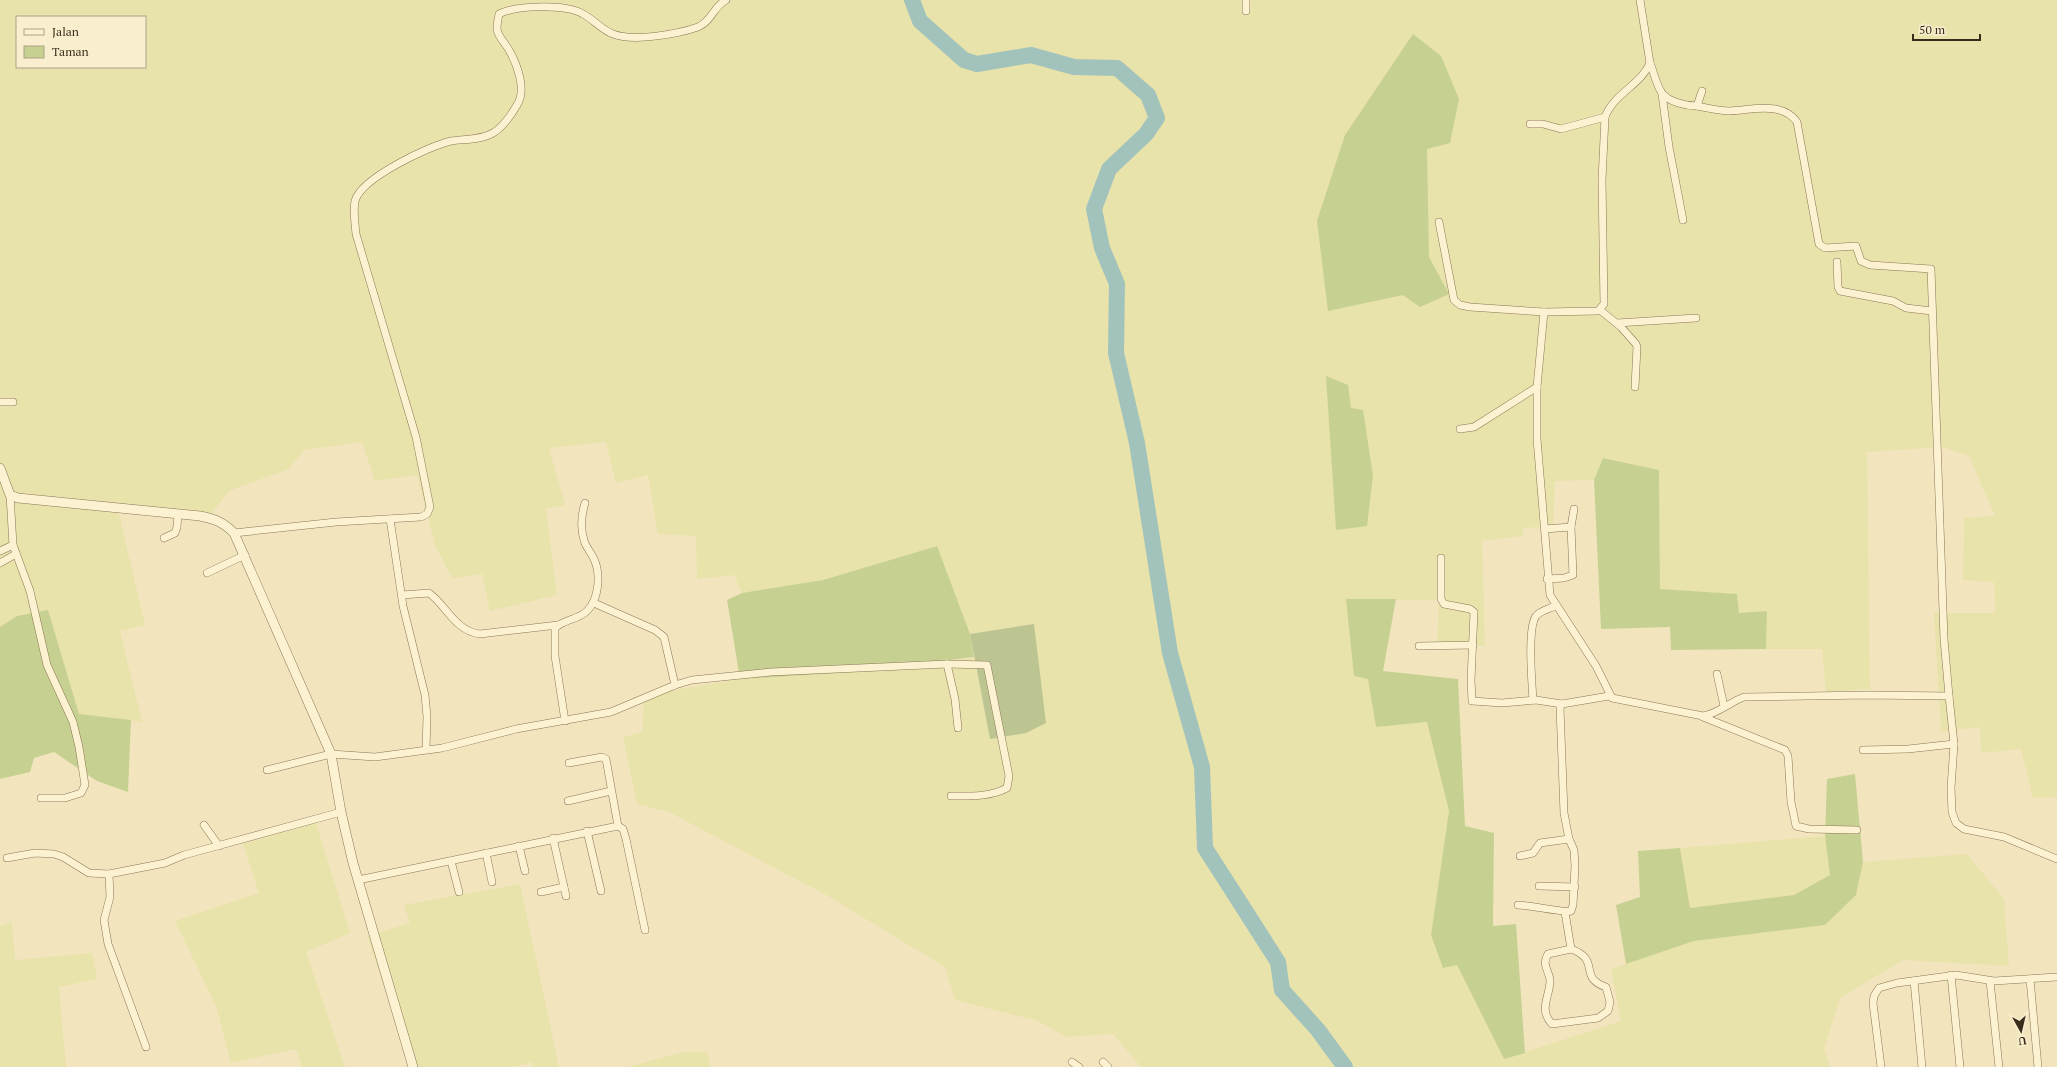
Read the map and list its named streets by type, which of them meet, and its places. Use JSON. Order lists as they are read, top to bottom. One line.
{"legend":["Jalan","Taman"],"scale_bar":"50 m","north":"bottom"}
